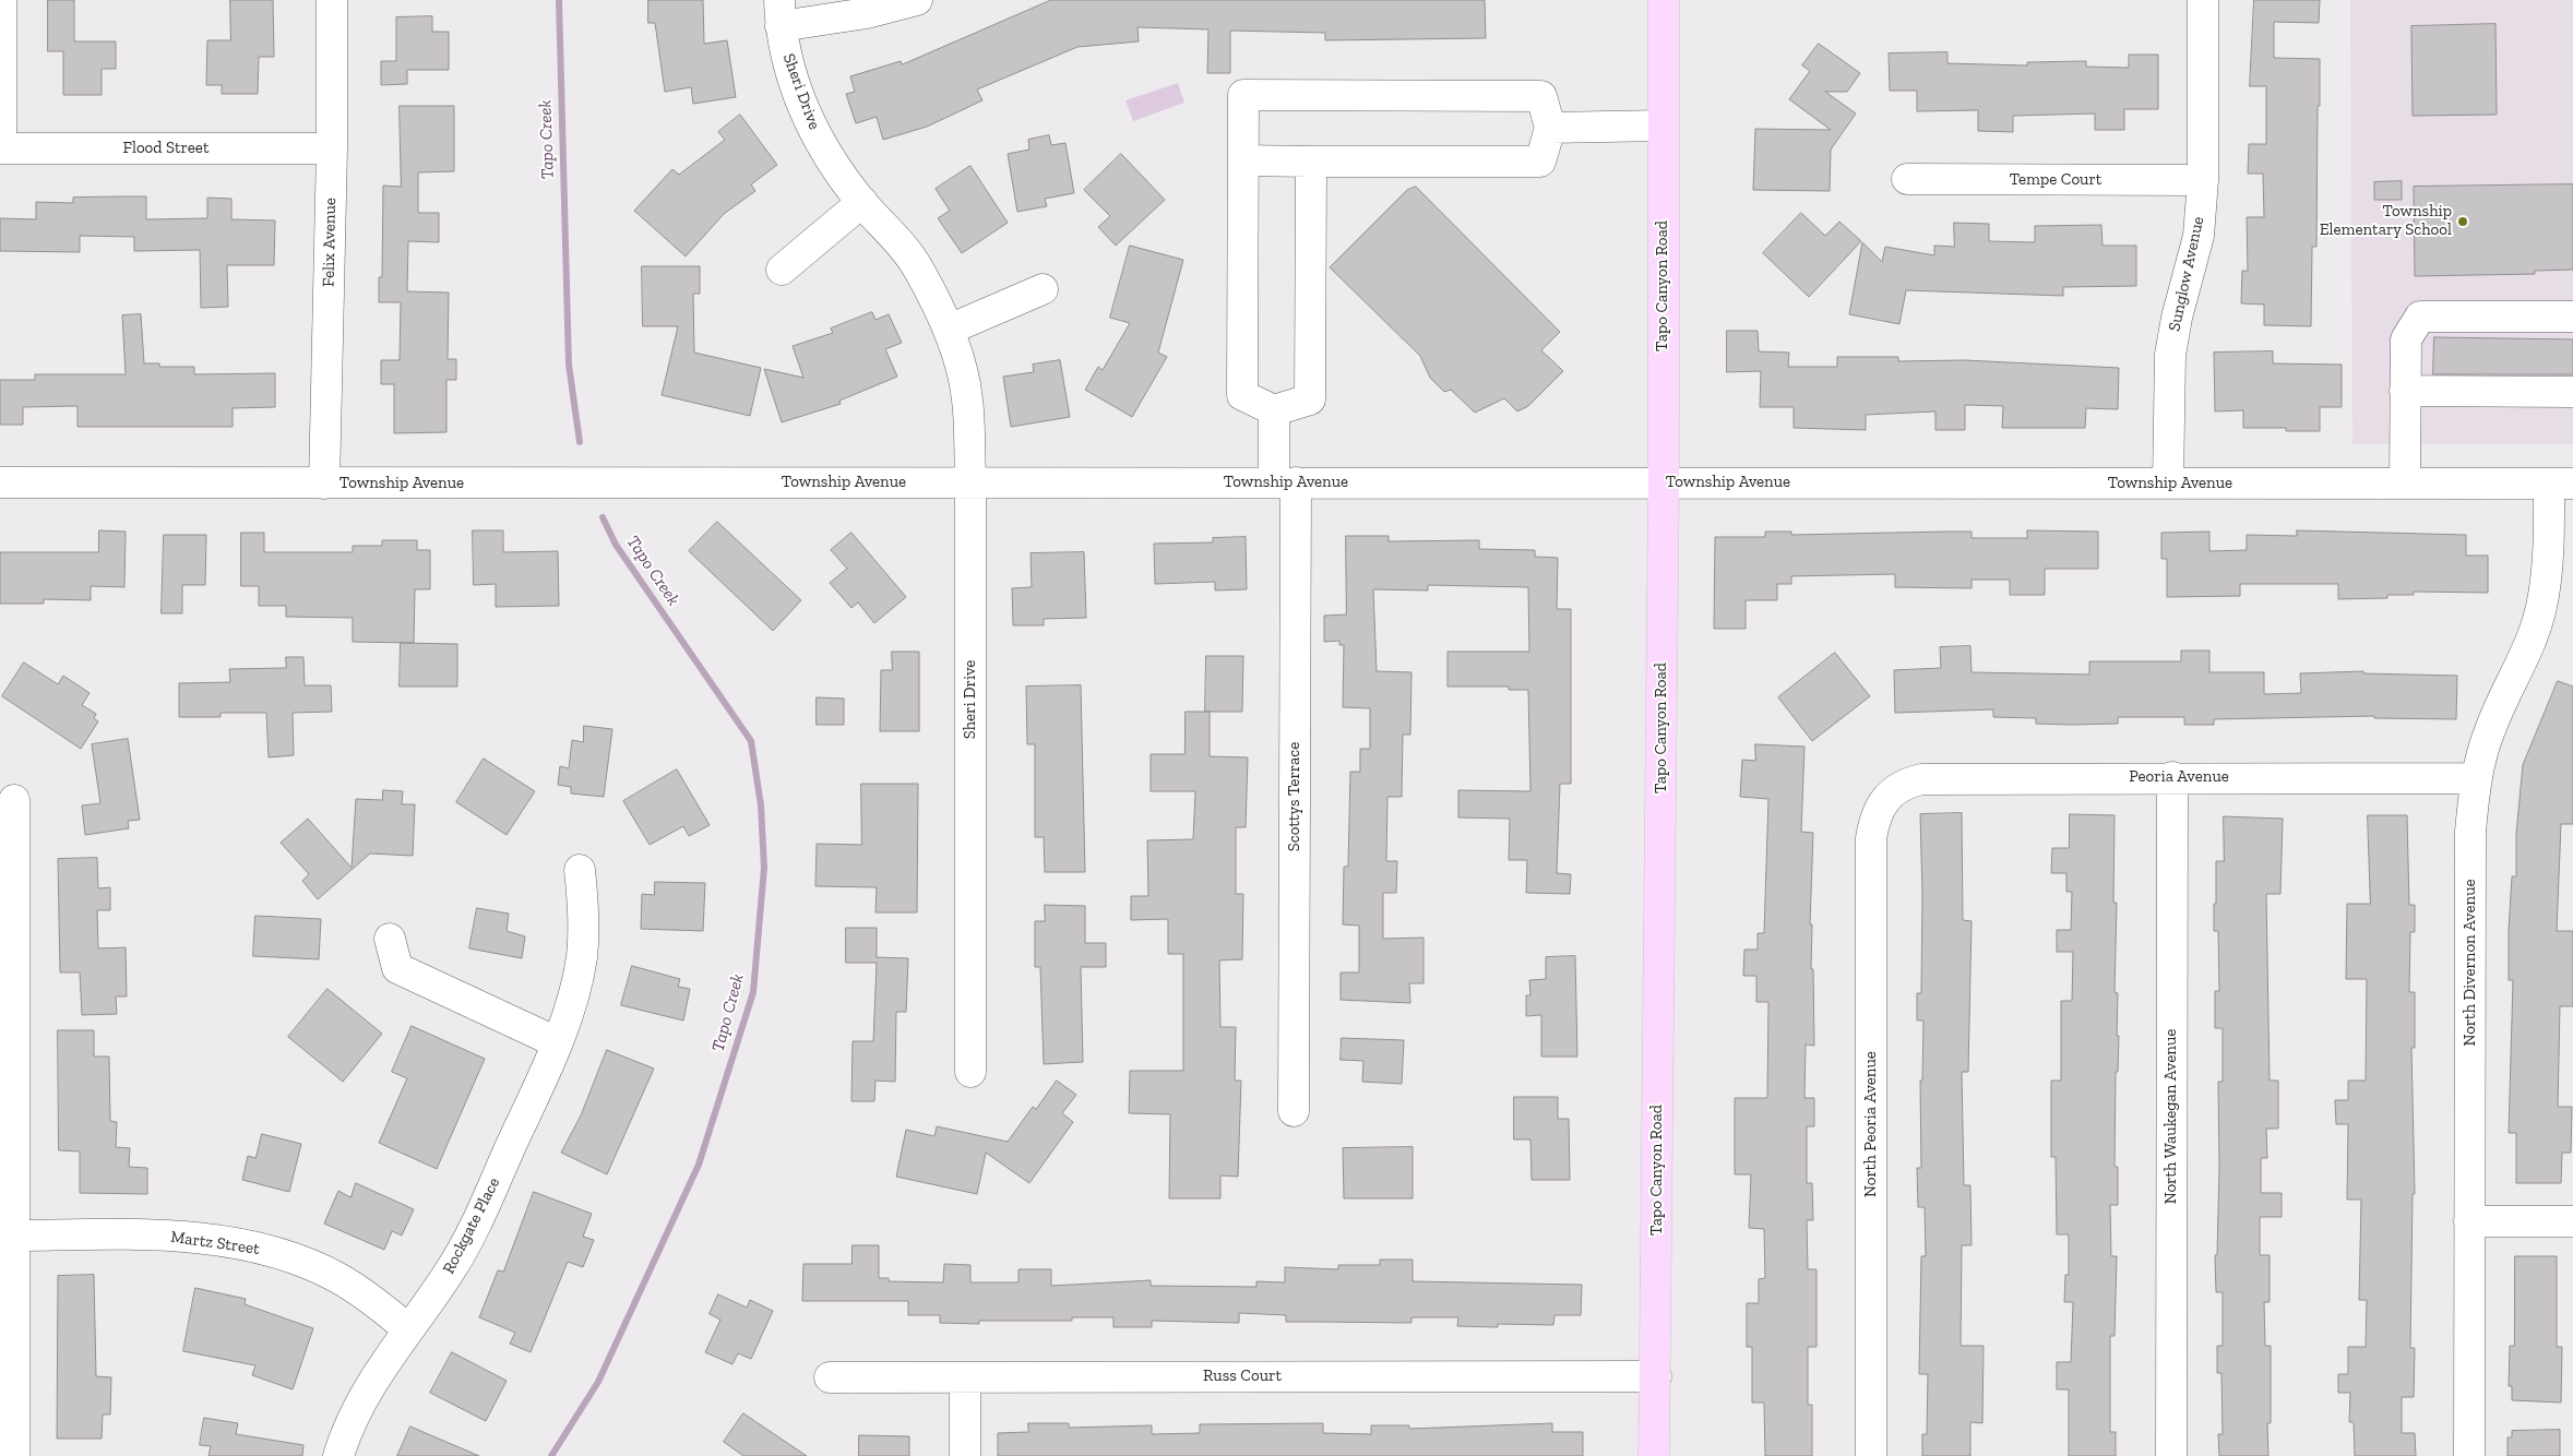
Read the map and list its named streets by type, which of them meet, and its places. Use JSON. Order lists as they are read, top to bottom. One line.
{"streets":{"main road":["Tapo Canyon Road"],"street":["Sheri Drive","Flood Street","Tempe Court","Felix Avenue","Sunglow Avenue","Township Avenue","Peoria Avenue","Scottys Terrace","North Divernon Avenue","North Waukegan Avenue","North Peoria Avenue","Rockgate Place","Martz Street","Russ Court"]},"crossings":[["Sheri Drive","Township Avenue"],["Flood Street","Felix Avenue"],["Tempe Court","Sunglow Avenue"],["Felix Avenue","Township Avenue"],["Sunglow Avenue","Township Avenue"],["Tapo Canyon Road","Township Avenue"],["Tapo Canyon Road","Russ Court"],["Township Avenue","Scottys Terrace"],["Township Avenue","North Divernon Avenue"],["Peoria Avenue","North Divernon Avenue"],["Peoria Avenue","North Waukegan Avenue"],["Peoria Avenue","North Peoria Avenue"],["Rockgate Place","Martz Street"]],"water":["Tapo Creek"],"places":["Township Elementary School"]}
